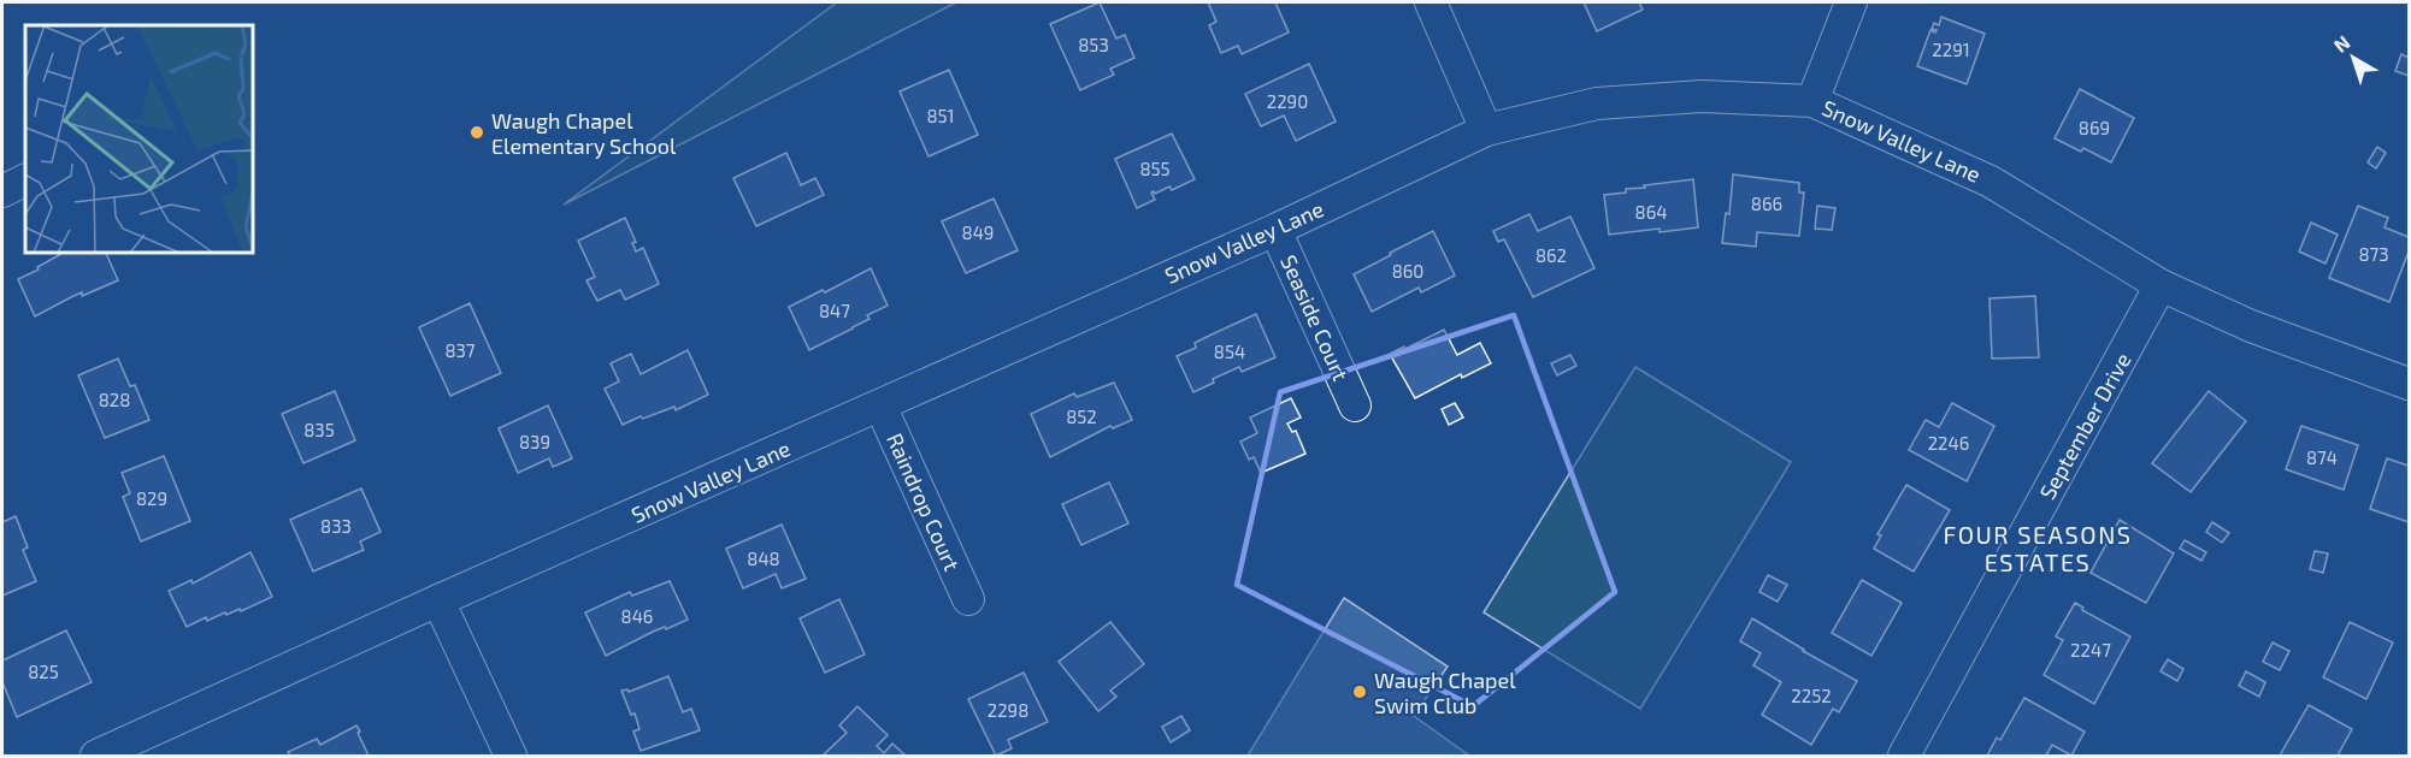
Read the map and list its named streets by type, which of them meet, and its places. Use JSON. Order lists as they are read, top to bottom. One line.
{"streets":{"street":["Snow Valley Lane","Seaside Court","September Drive","Raindrop Court"]},"crossings":[["Snow Valley Lane","Seaside Court"],["Snow Valley Lane","September Drive"],["Snow Valley Lane","Raindrop Court"]],"districts":["FOUR SEASONS ESTATES"],"places":["Waugh Chapel Elementary School","Waugh Chapel Swim Club"],"house_numbers":["853","2291","2290","851","869","855","866","864","849","873","862","860","847","837","854","828","852","835","839","2246","874","829","833","848","846","2247","825","2252","2298"],"north":"top left"}
